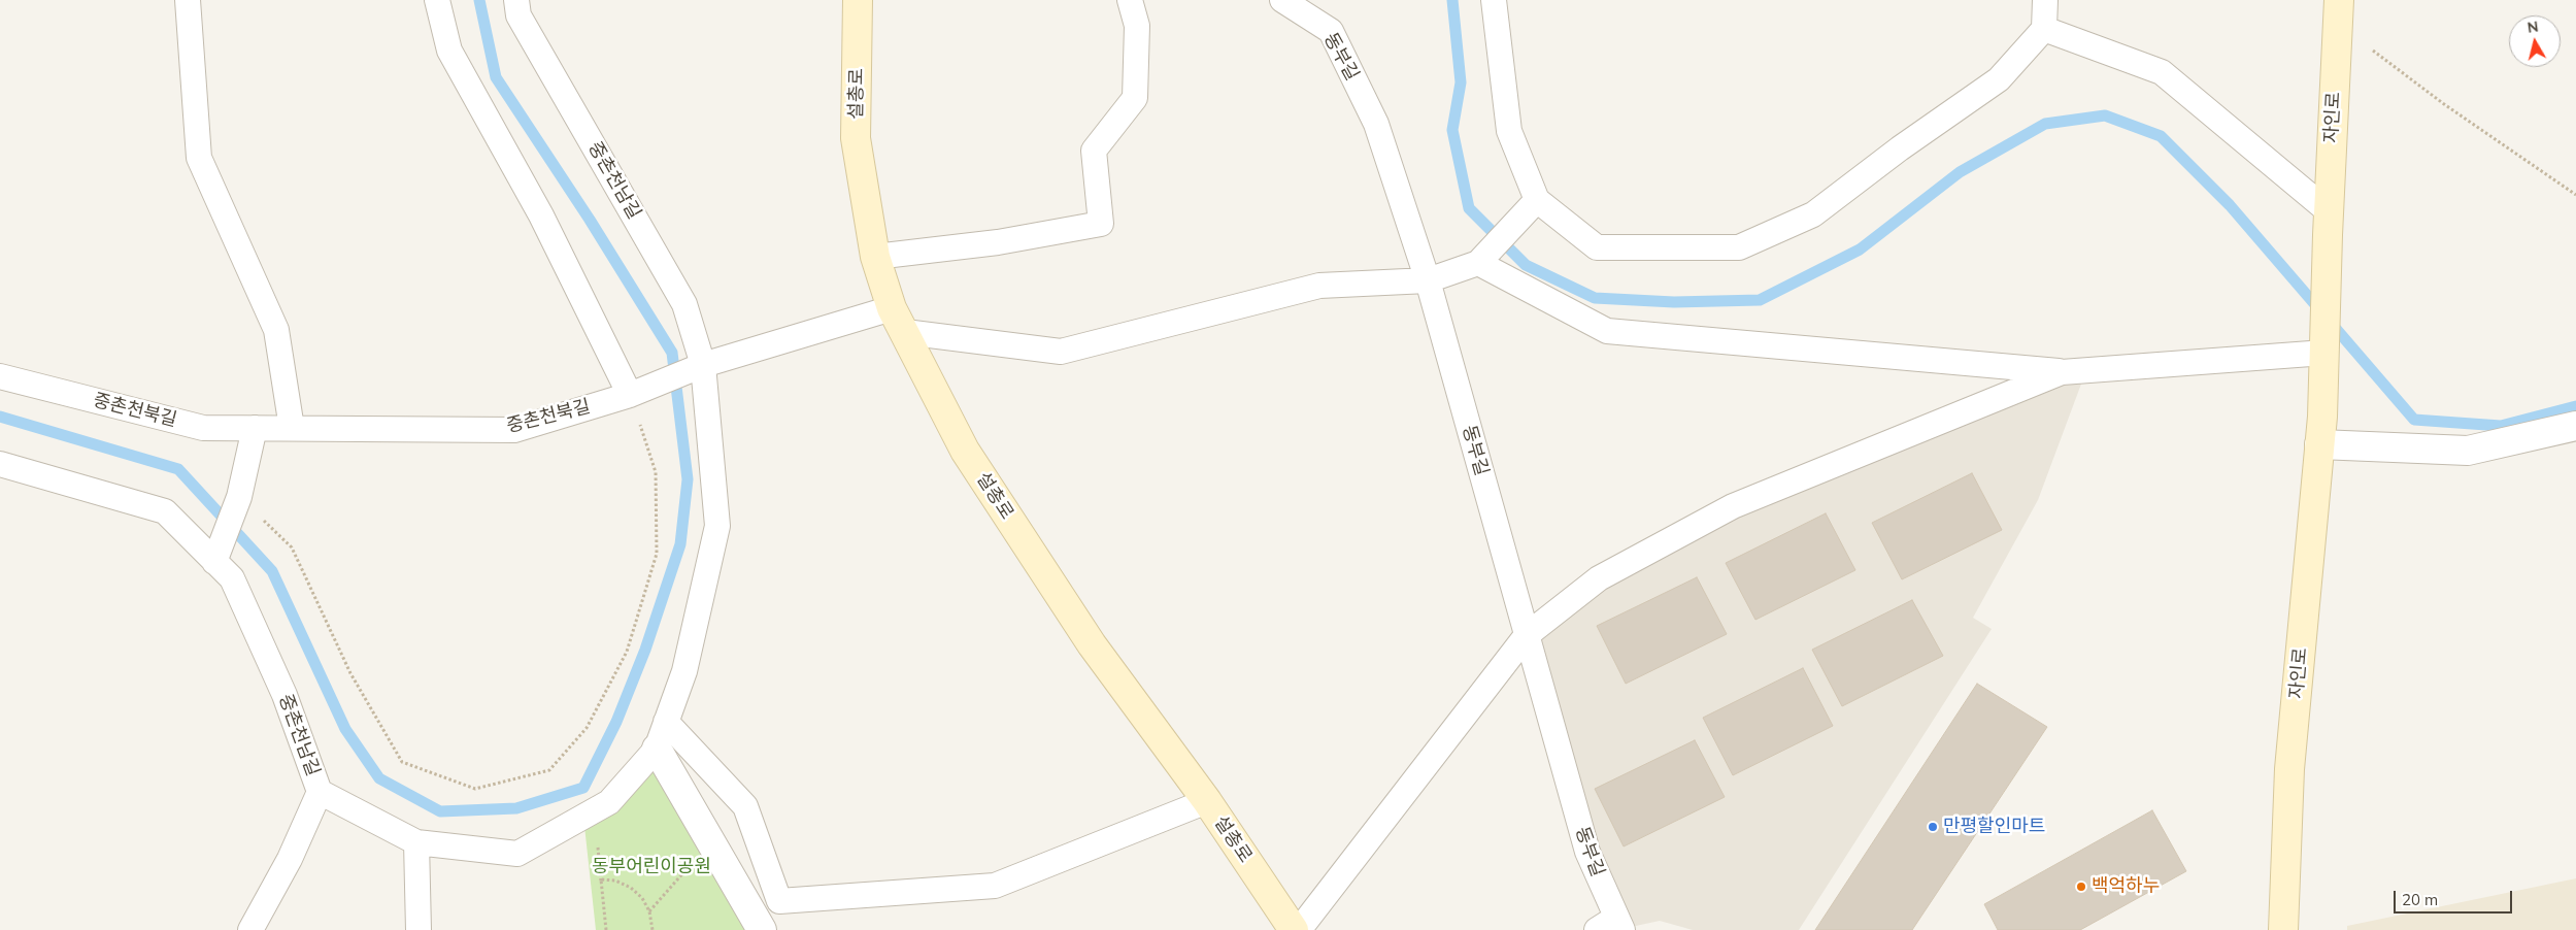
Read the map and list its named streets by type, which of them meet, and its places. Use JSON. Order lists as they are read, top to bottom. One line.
{"streets":{"main road":["설총로","자인로"],"lane":["동부길","중촌천남길","중촌천북길"]},"crossings":[["설총로","중촌천북길"],["중촌천남길","중촌천북길"]],"parks":["동부어린이공원"],"places":["만평할인마트","백억하누"],"scale_bar":"20 m","north":"top"}
